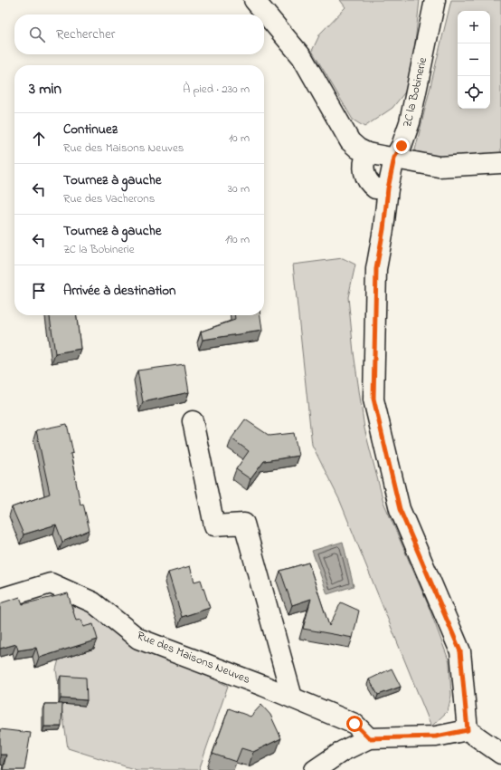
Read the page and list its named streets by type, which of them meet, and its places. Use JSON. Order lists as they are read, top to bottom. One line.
{"streets":{"street":["ZC la Bobinerie","Rue des Maisons Neuves"]},"page":{"map_buttons":["+","−"],"search":"Rechercher","heading":["3 min","À pied · 230 m"],"list":[["Continuez","Rue des Maisons Neuves","10 m"],["Tournez à gauche","Rue des Vacherons","30 m"],["Tournez à gauche","ZC la Bobinerie","190 m"],"Arrivée à destination"]}}
